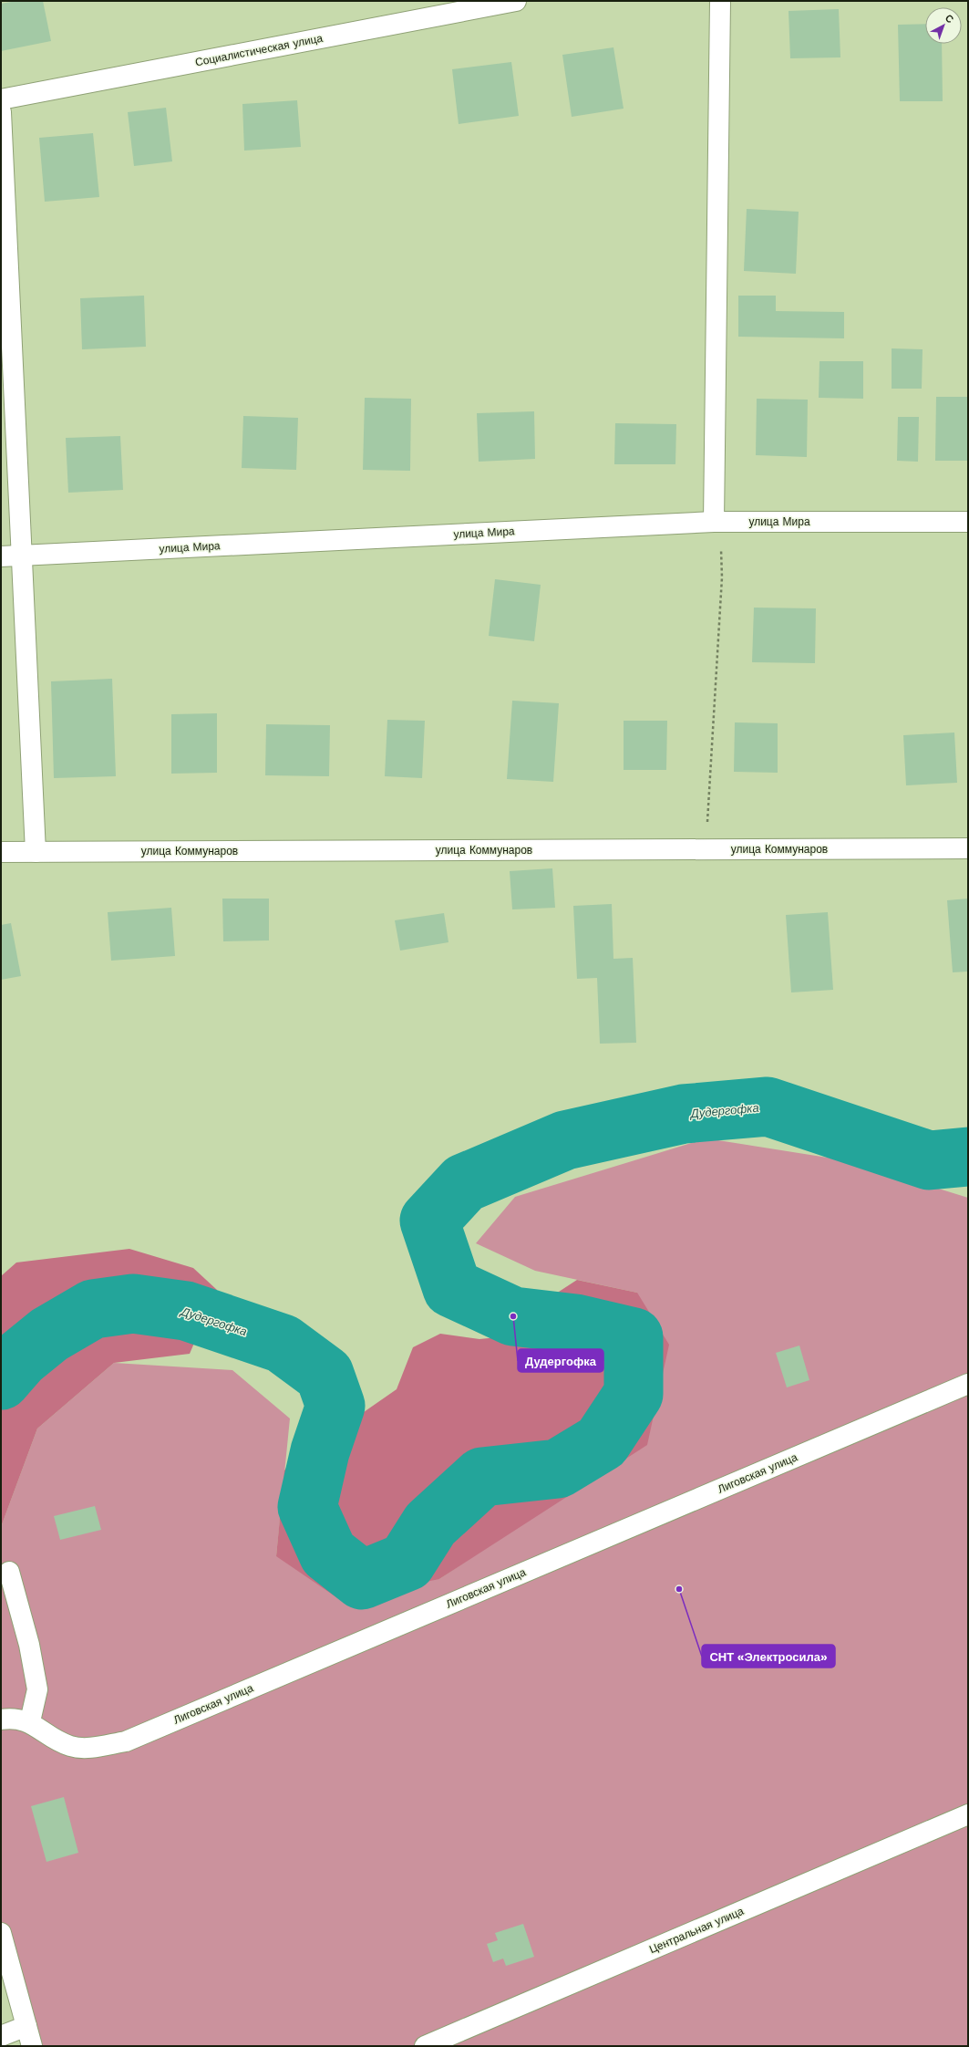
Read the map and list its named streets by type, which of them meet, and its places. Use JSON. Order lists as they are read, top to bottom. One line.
{"streets":{"street":["Социалистическая улица","улица Мира","улица Коммунаров","Лиговская улица","Центральная улица"]},"water":["Дудергофка"],"places":["Дудергофка","СНТ «Электросила»"],"north":"top right"}
